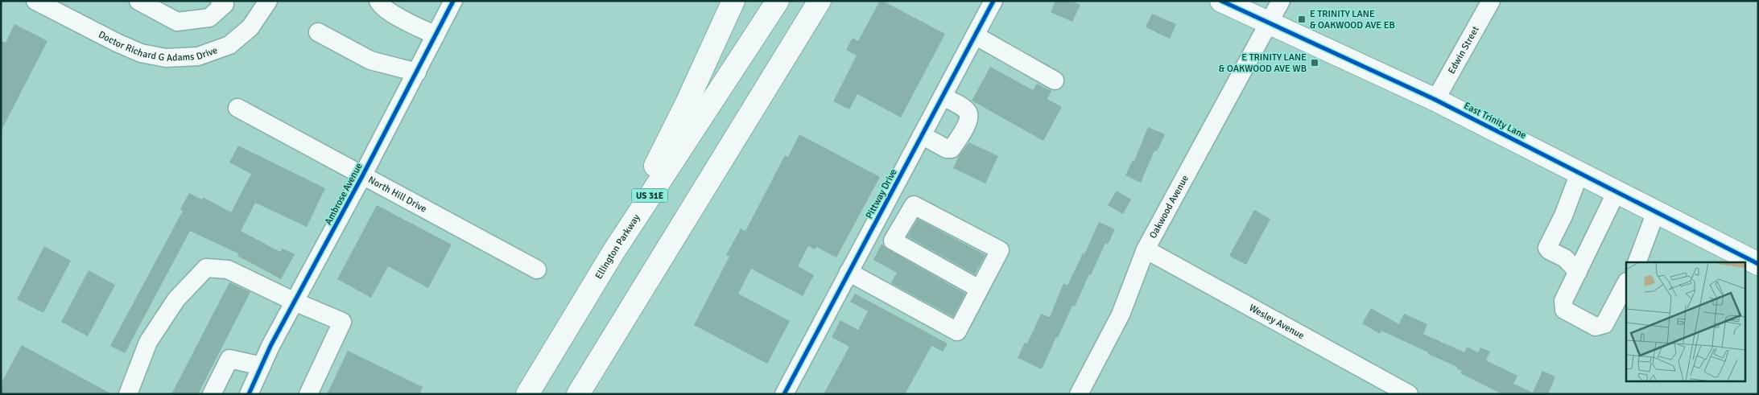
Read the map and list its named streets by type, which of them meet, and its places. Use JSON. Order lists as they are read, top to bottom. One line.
{"streets":{"main road":["East Trinity Lane","US 31E","Ellington Parkway"],"street":["Doctor Richard G Adams Drive","Edwin Street","Ambrose Avenue","North Hill Drive","Pittway Drive","Oakwood Avenue","Wesley Avenue"]},"crossings":[["Edwin Street","East Trinity Lane"],["East Trinity Lane","Oakwood Avenue"],["Ambrose Avenue","North Hill Drive"],["Oakwood Avenue","Wesley Avenue"]],"places":{"transit":["E TRINITY LANE & OAKWOOD AVE EB","E TRINITY LANE & OAKWOOD AVE WB"]}}
